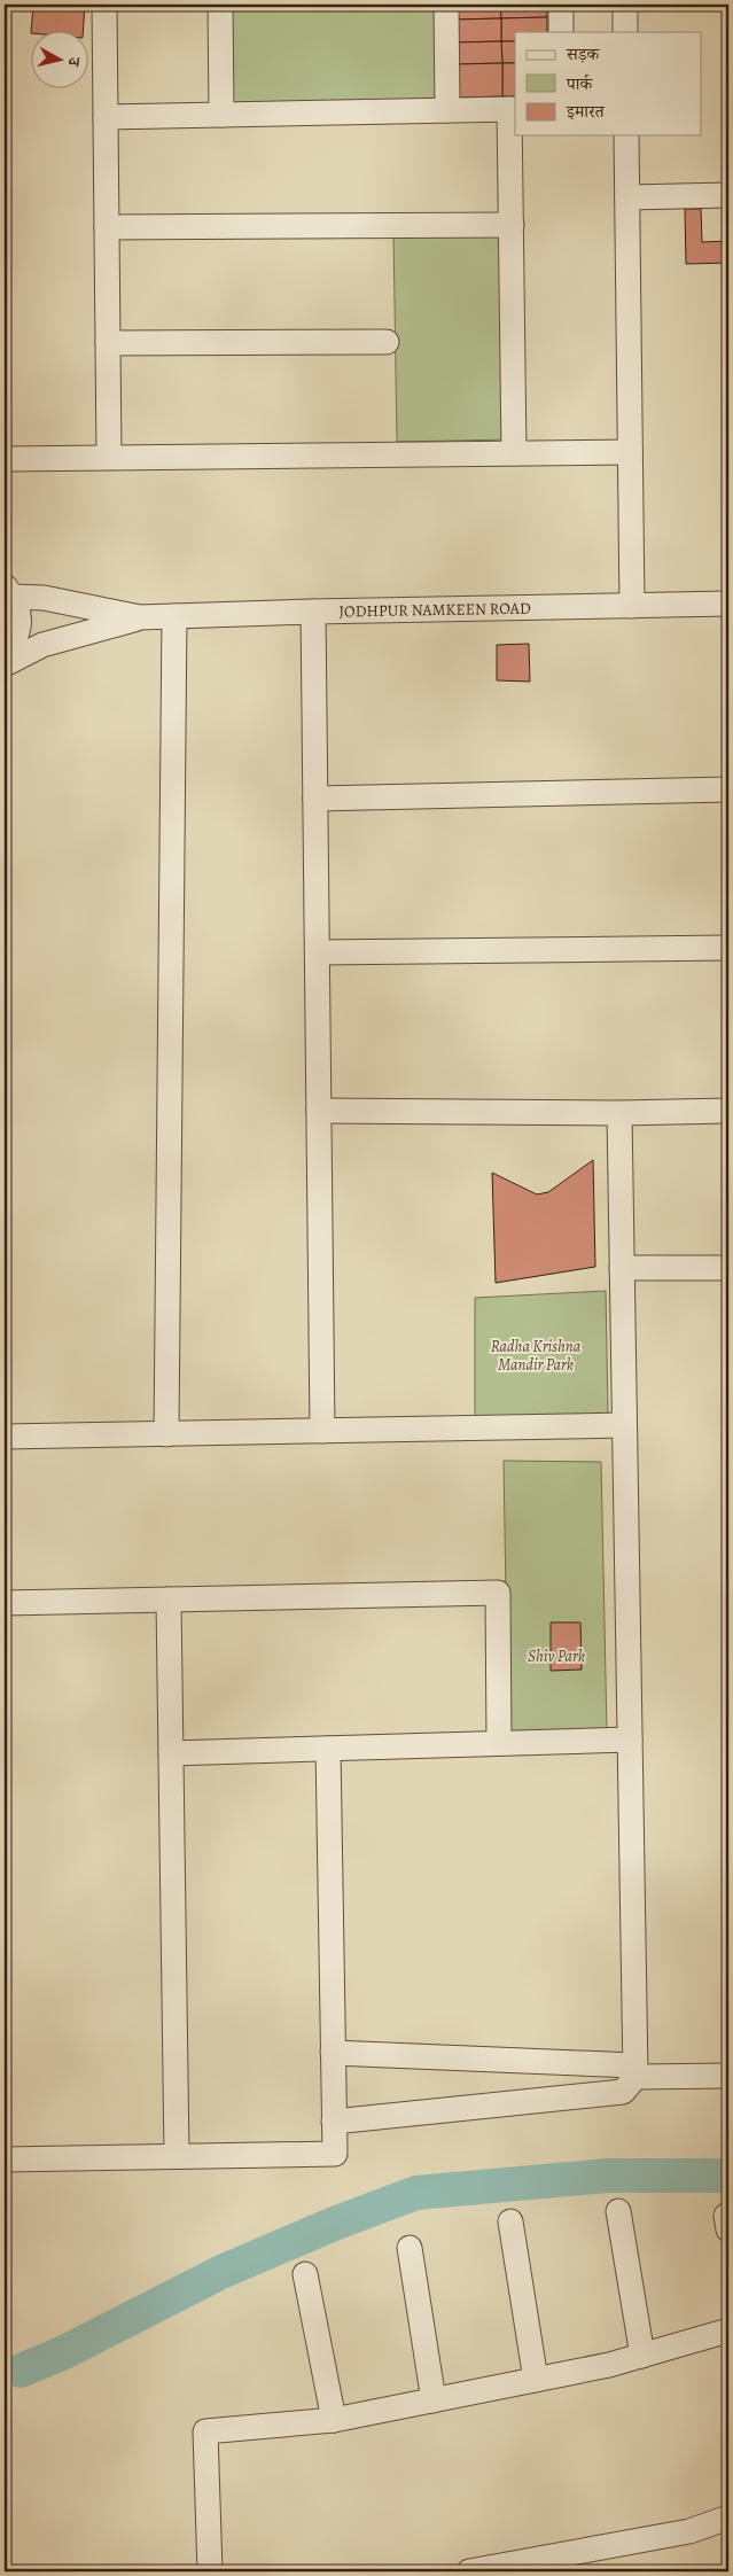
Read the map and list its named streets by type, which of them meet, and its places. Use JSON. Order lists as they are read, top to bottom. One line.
{"streets":{"street":["JODHPUR NAMKEEN ROAD"]},"parks":["Radha Krishna Mandir Park","Shiv Park"],"legend":["सड़क","पार्क","इमारत"],"north":"right"}
